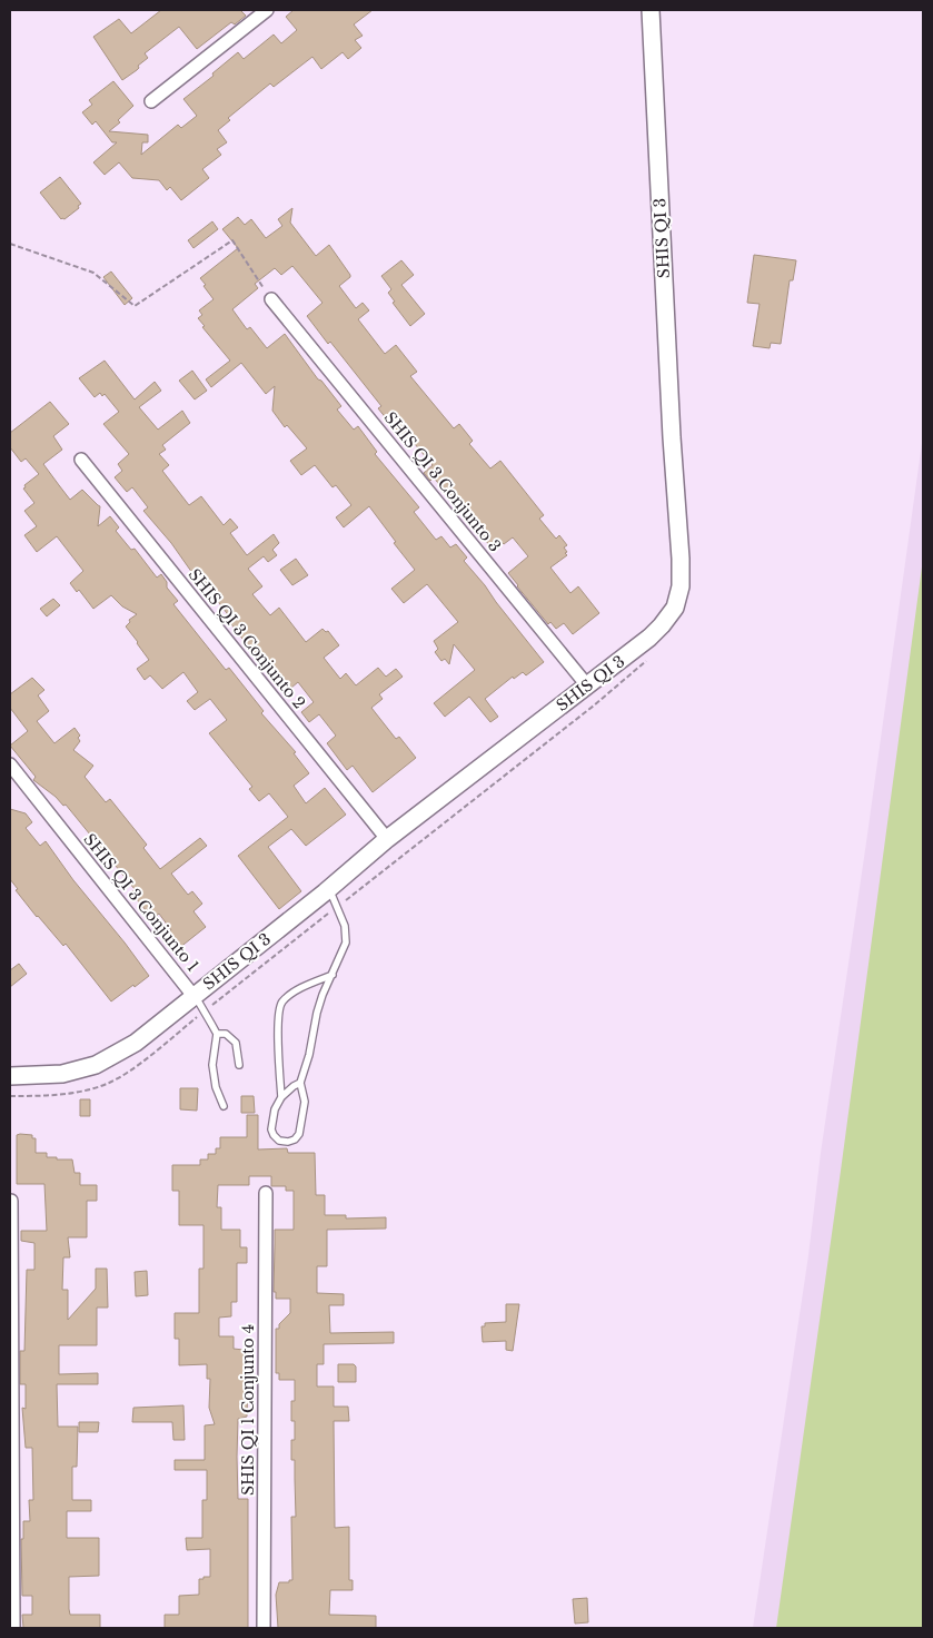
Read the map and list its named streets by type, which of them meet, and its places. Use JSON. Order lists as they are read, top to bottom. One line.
{"streets":{"street":["SHIS QI 3","SHIS QI 3 Conjunto 3","SHIS QI 3 Conjunto 2","SHIS QI 3 Conjunto 1","SHIS QI 1 Conjunto 4"]},"crossings":[["SHIS QI 3","SHIS QI 3 Conjunto 3"],["SHIS QI 3","SHIS QI 3 Conjunto 2"],["SHIS QI 3","SHIS QI 3 Conjunto 1"]]}
